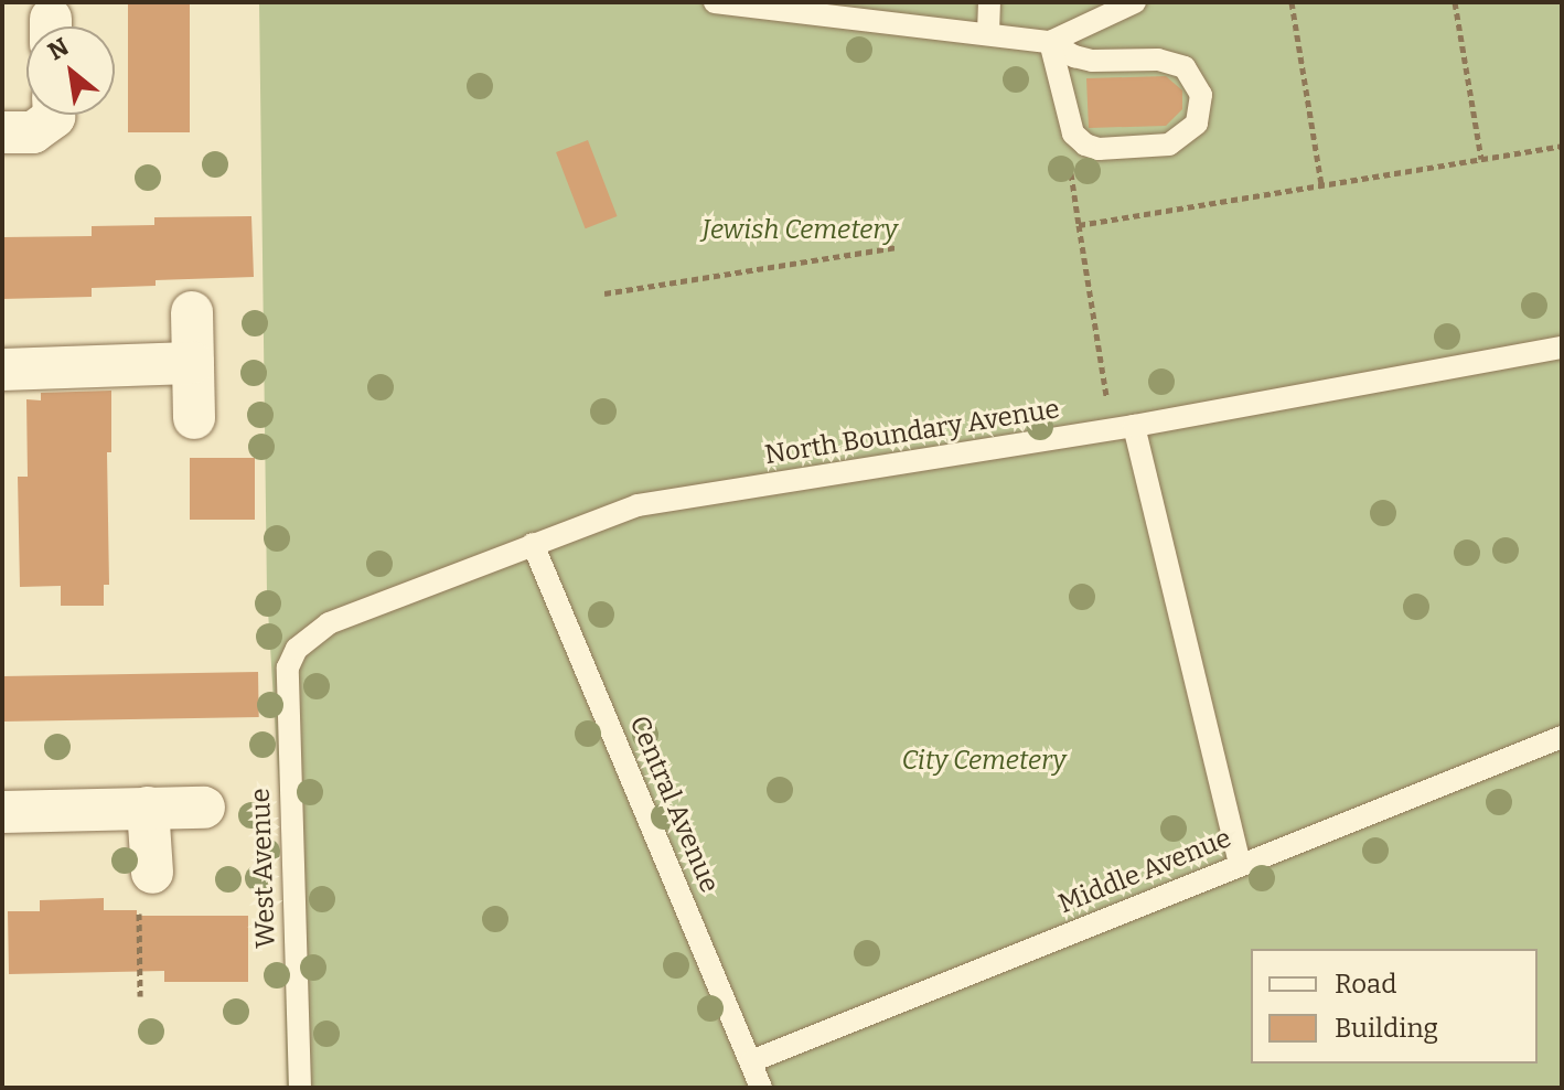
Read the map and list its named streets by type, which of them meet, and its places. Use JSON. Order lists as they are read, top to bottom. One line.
{"streets":{"lane":["North Boundary Avenue","Central Avenue","West Avenue","Middle Avenue"]},"crossings":[["North Boundary Avenue","Central Avenue"],["North Boundary Avenue","West Avenue"],["Central Avenue","Middle Avenue"]],"parks":["Jewish Cemetery","City Cemetery"],"legend":["Road","Building"],"north":"top left"}
